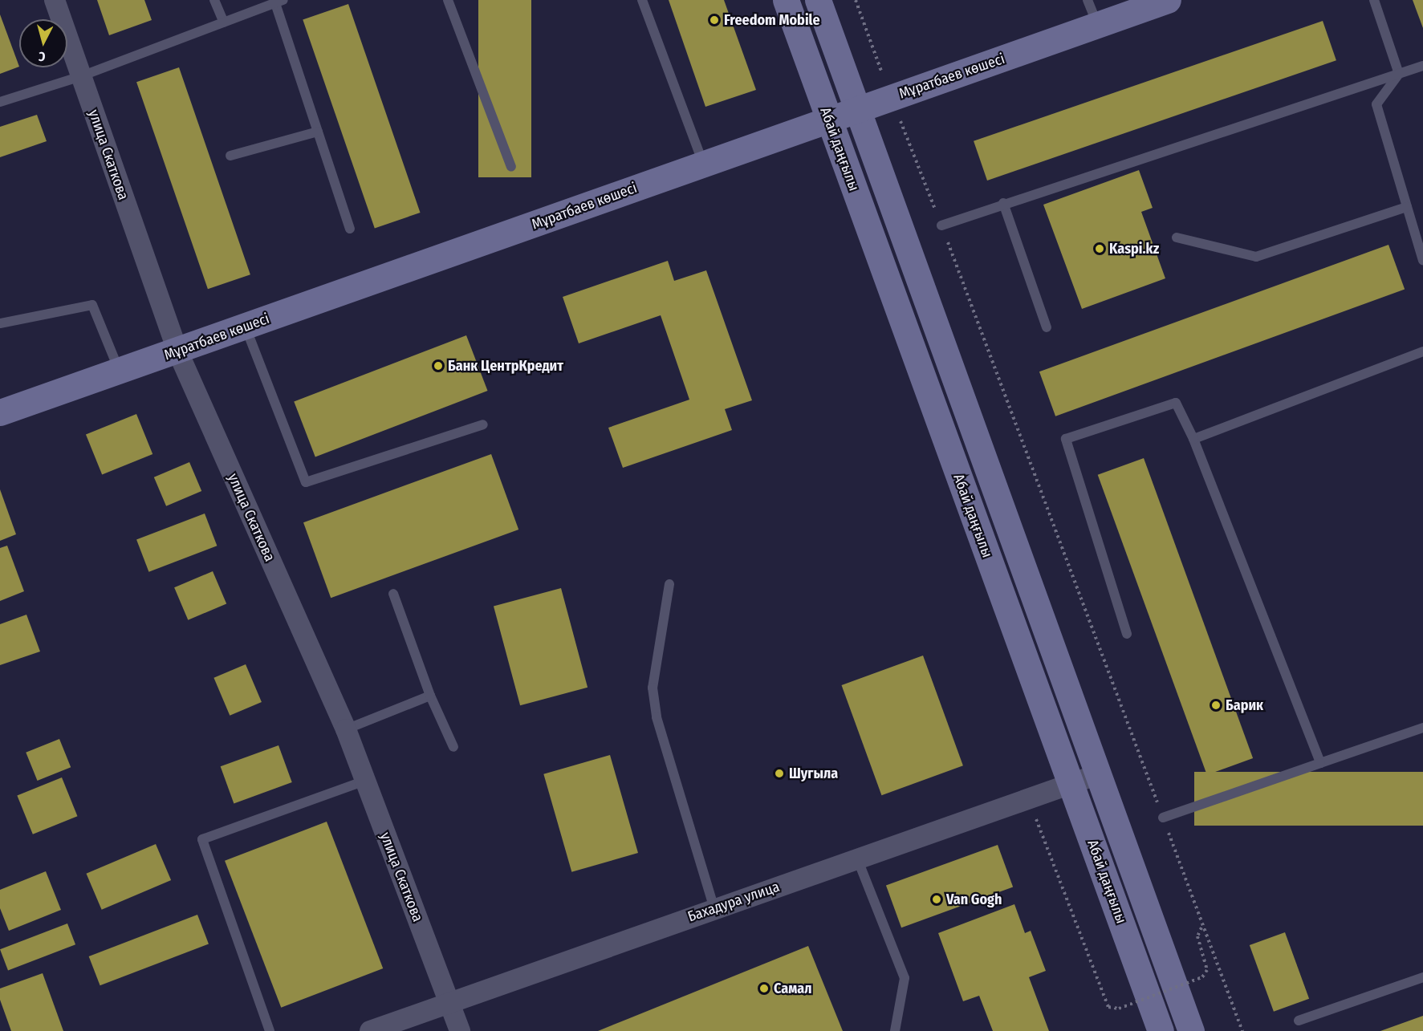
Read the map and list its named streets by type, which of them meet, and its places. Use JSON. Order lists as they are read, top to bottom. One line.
{"streets":{"main road":["Мұратбаев көшесі","Абай даңғылы"],"street":["улица Скаткова","Бахадура улица"]},"crossings":[["Мұратбаев көшесі","Абай даңғылы"],["Мұратбаев көшесі","улица Скаткова"],["Абай даңғылы","Бахадура улица"],["улица Скаткова","Бахадура улица"]],"places":["Freedom Mobile","Kaspi.kz","Банк ЦентрКредит","Барик","Шугыла","Van Gogh","Самал"],"north":"bottom"}
